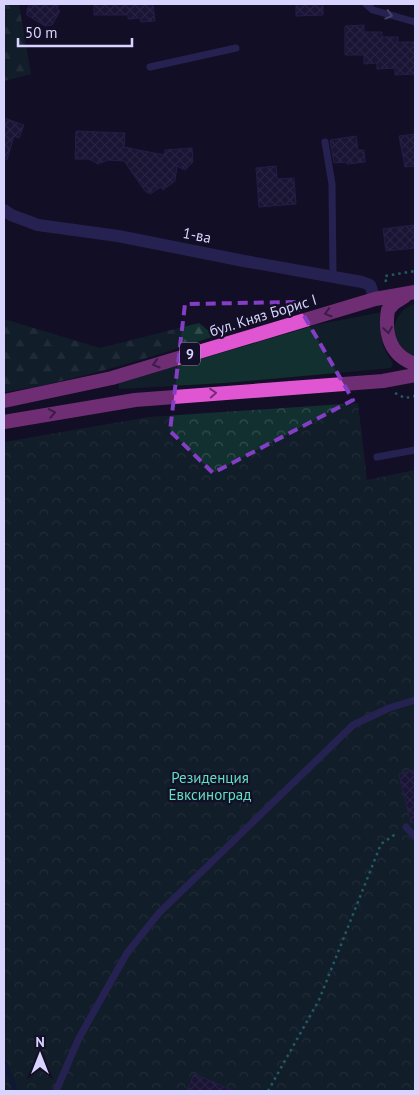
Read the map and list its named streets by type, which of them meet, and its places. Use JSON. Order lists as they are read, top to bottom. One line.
{"streets":{"highway":["бул. Княз Борис I","9"],"street":["1-ва"]},"crossings":[["1-ва","бул. Княз Борис I"]],"parks":["Резиденция Евксиноград"],"scale_bar":"50 m","north":"top"}
